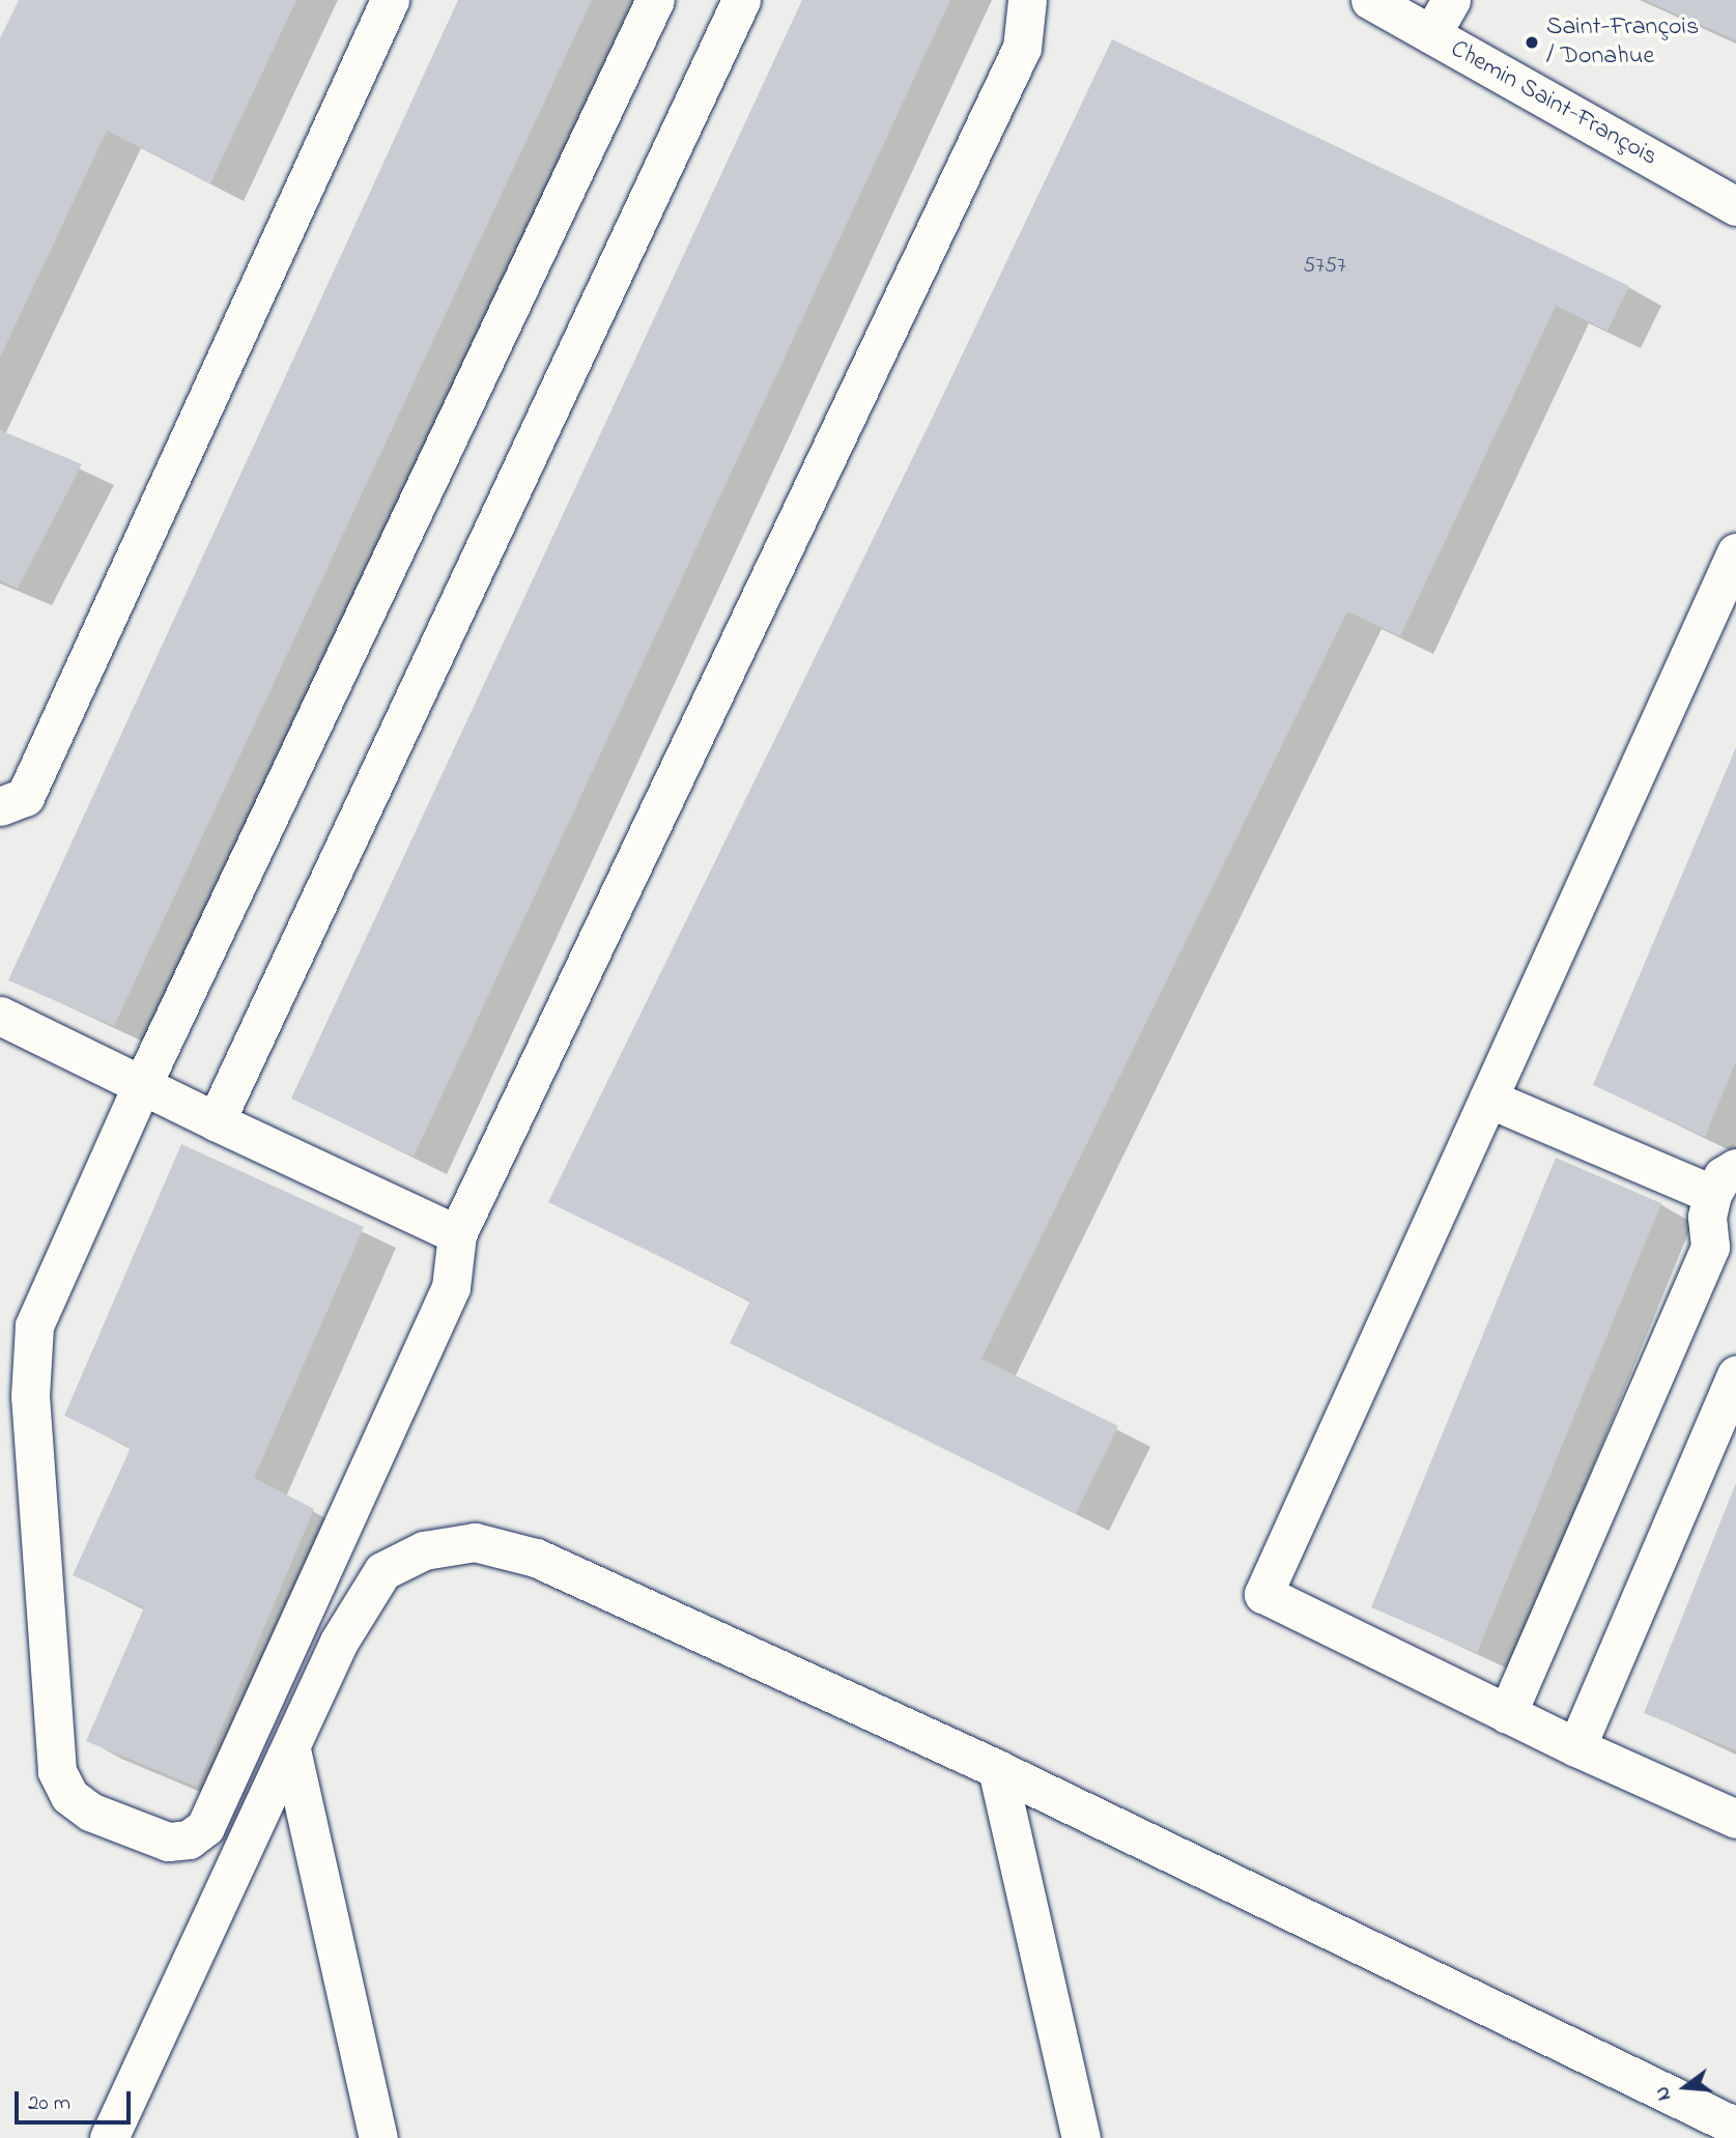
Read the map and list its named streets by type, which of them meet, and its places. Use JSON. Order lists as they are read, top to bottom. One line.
{"streets":{"street":["Chemin Saint-François"]},"places":["Saint-François / Donahue"],"house_numbers":["5757"],"scale_bar":"20 m","north":"left"}
